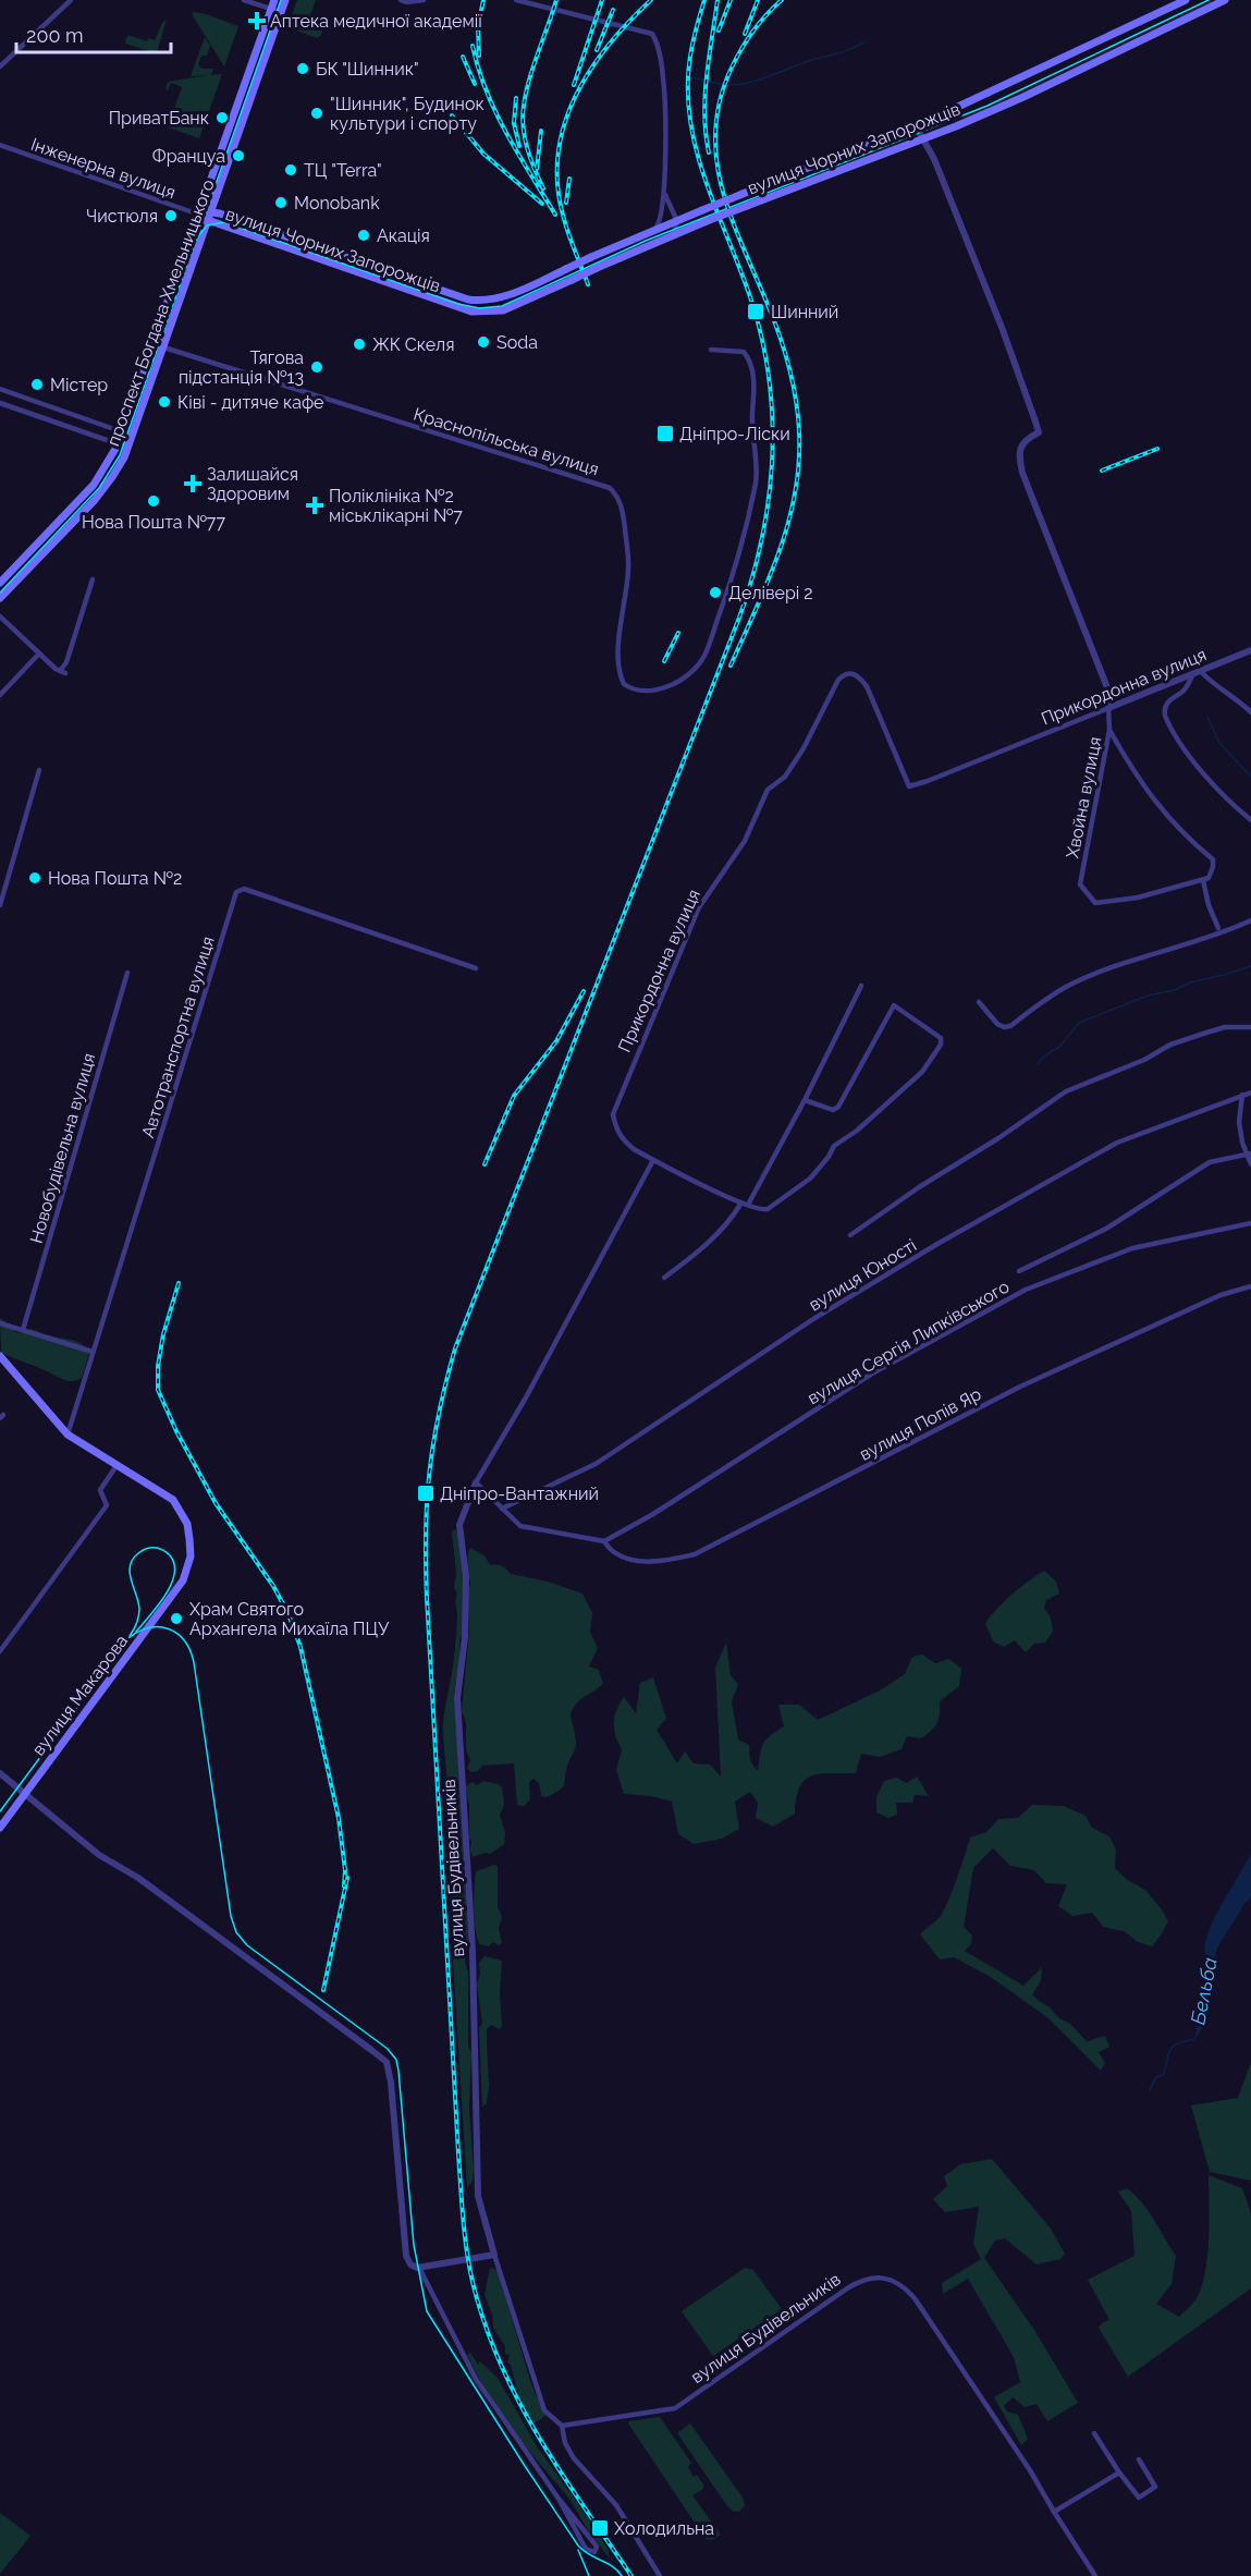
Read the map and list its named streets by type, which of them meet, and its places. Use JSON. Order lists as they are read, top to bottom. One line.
{"streets":{"main road":["вулиця Чорних Запорожців","проспект Богдана Хмельницького","вулиця Макарова"],"street":["Інженерна вулиця","Краснопільська вулиця","Прикордонна вулиця","Хвойна вулиця","Автотранспортна вулиця","Новобудівельна вулиця","вулиця Юності","вулиця Сергія Липківського","вулиця Попів Яр","вулиця Будівельників"]},"crossings":[["вулиця Чорних Запорожців","Інженерна вулиця"],["вулиця Чорних Запорожців","проспект Богдана Хмельницького"],["Інженерна вулиця","проспект Богдана Хмельницького"],["проспект Богдана Хмельницького","Краснопільська вулиця"],["вулиця Сергія Липківського","вулиця Попів Яр"]],"water":["Бельба"],"places":{"health":["Аптека медичної академії","Залишайся Здоровим","Поліклініка №2 міськлікарні №7"],"other":["БК \"Шинник\"","\"Шинник\", Будинок культури і спорту","ПриватБанк","Француа","ТЦ \"Terra\"","Monobank","Чистюля","Акація","Soda","ЖК Скеля","Тягова пiдстанцiя №13","Містер","Ківі - дитяче кафе","Нова Пошта №77","Делівері 2","Нова Пошта №2","Храм Святого Архангела Михаїла ПЦУ"],"transit":["Шинний","Дніпро-Ліски","Дніпро-Вантажний","Холодильна"]},"scale_bar":"200 m"}
